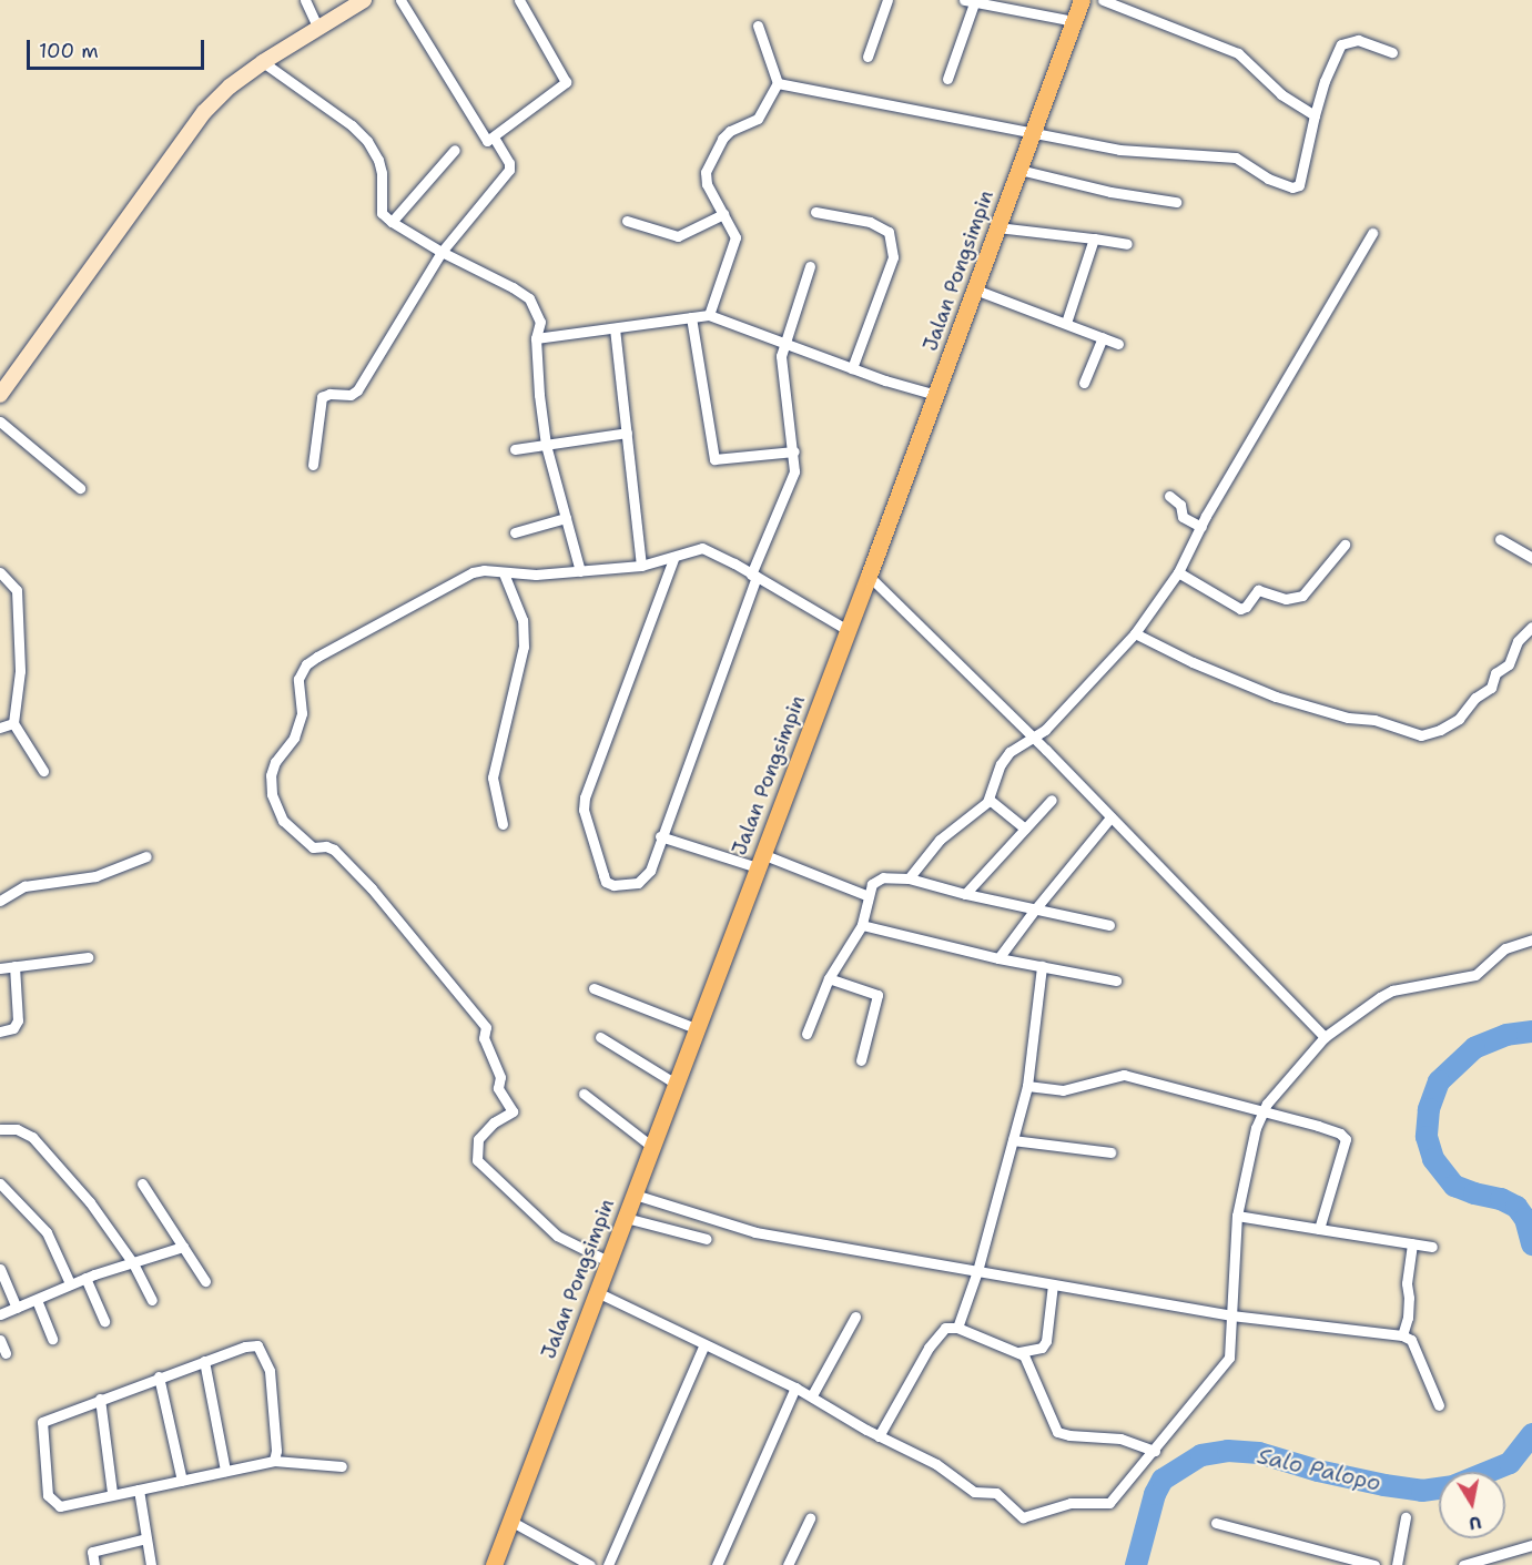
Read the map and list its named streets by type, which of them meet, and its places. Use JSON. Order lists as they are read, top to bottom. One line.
{"streets":{"main road":["Jalan Pongsimpin"]},"water":["Salo Palopo"],"scale_bar":"100 m","north":"bottom"}
